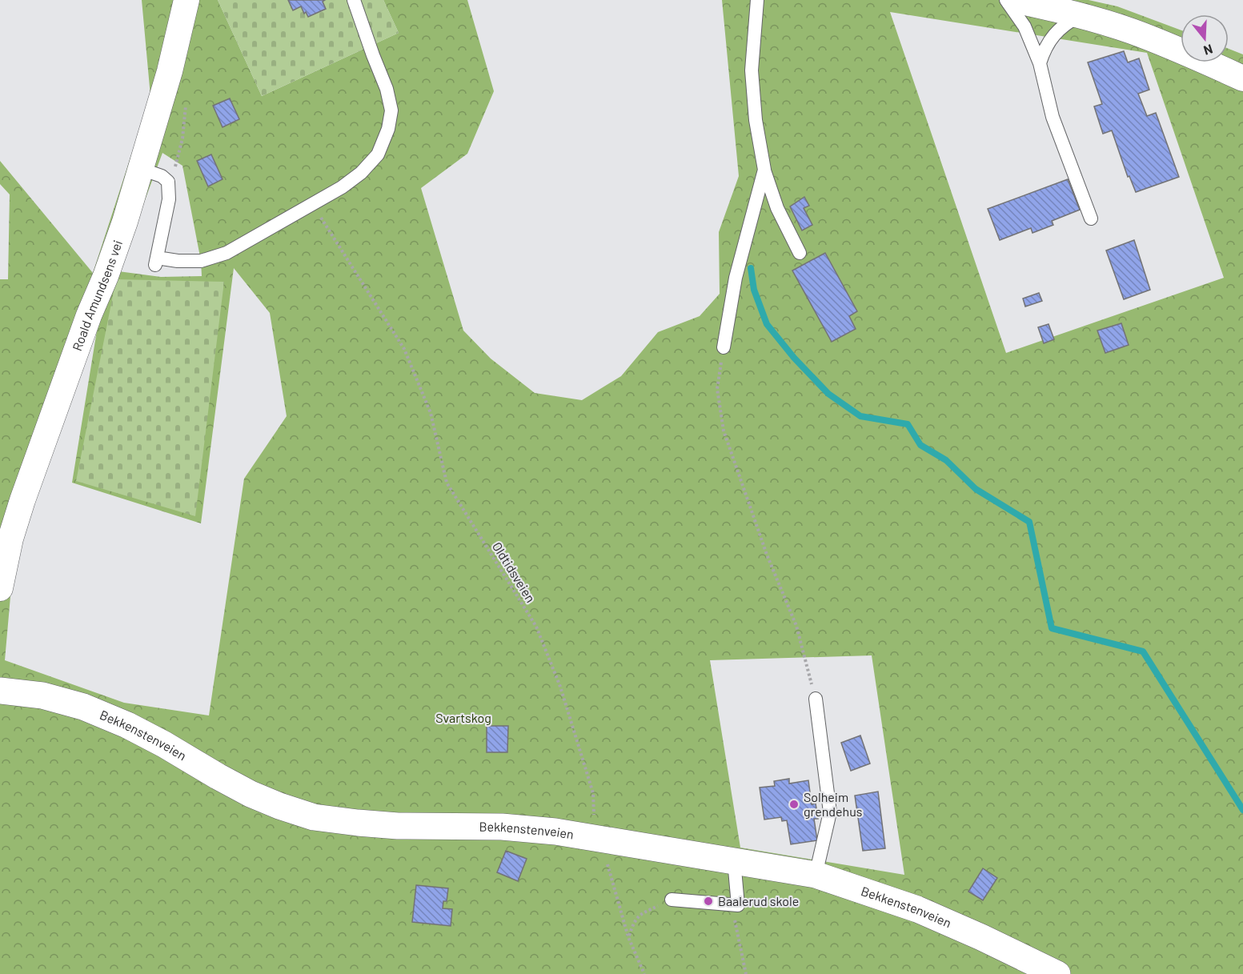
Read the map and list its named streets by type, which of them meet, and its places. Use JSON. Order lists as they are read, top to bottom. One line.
{"streets":{"main road":["Bekkenstenveien"],"street":["Roald Amundsens vei"],"path":["Oldtidsveien"]},"crossings":[["Oldtidsveien","Bekkenstenveien"]],"parks":["Svartskog"],"places":["Solheim grendehus","Baalerud skole"],"north":"bottom"}
